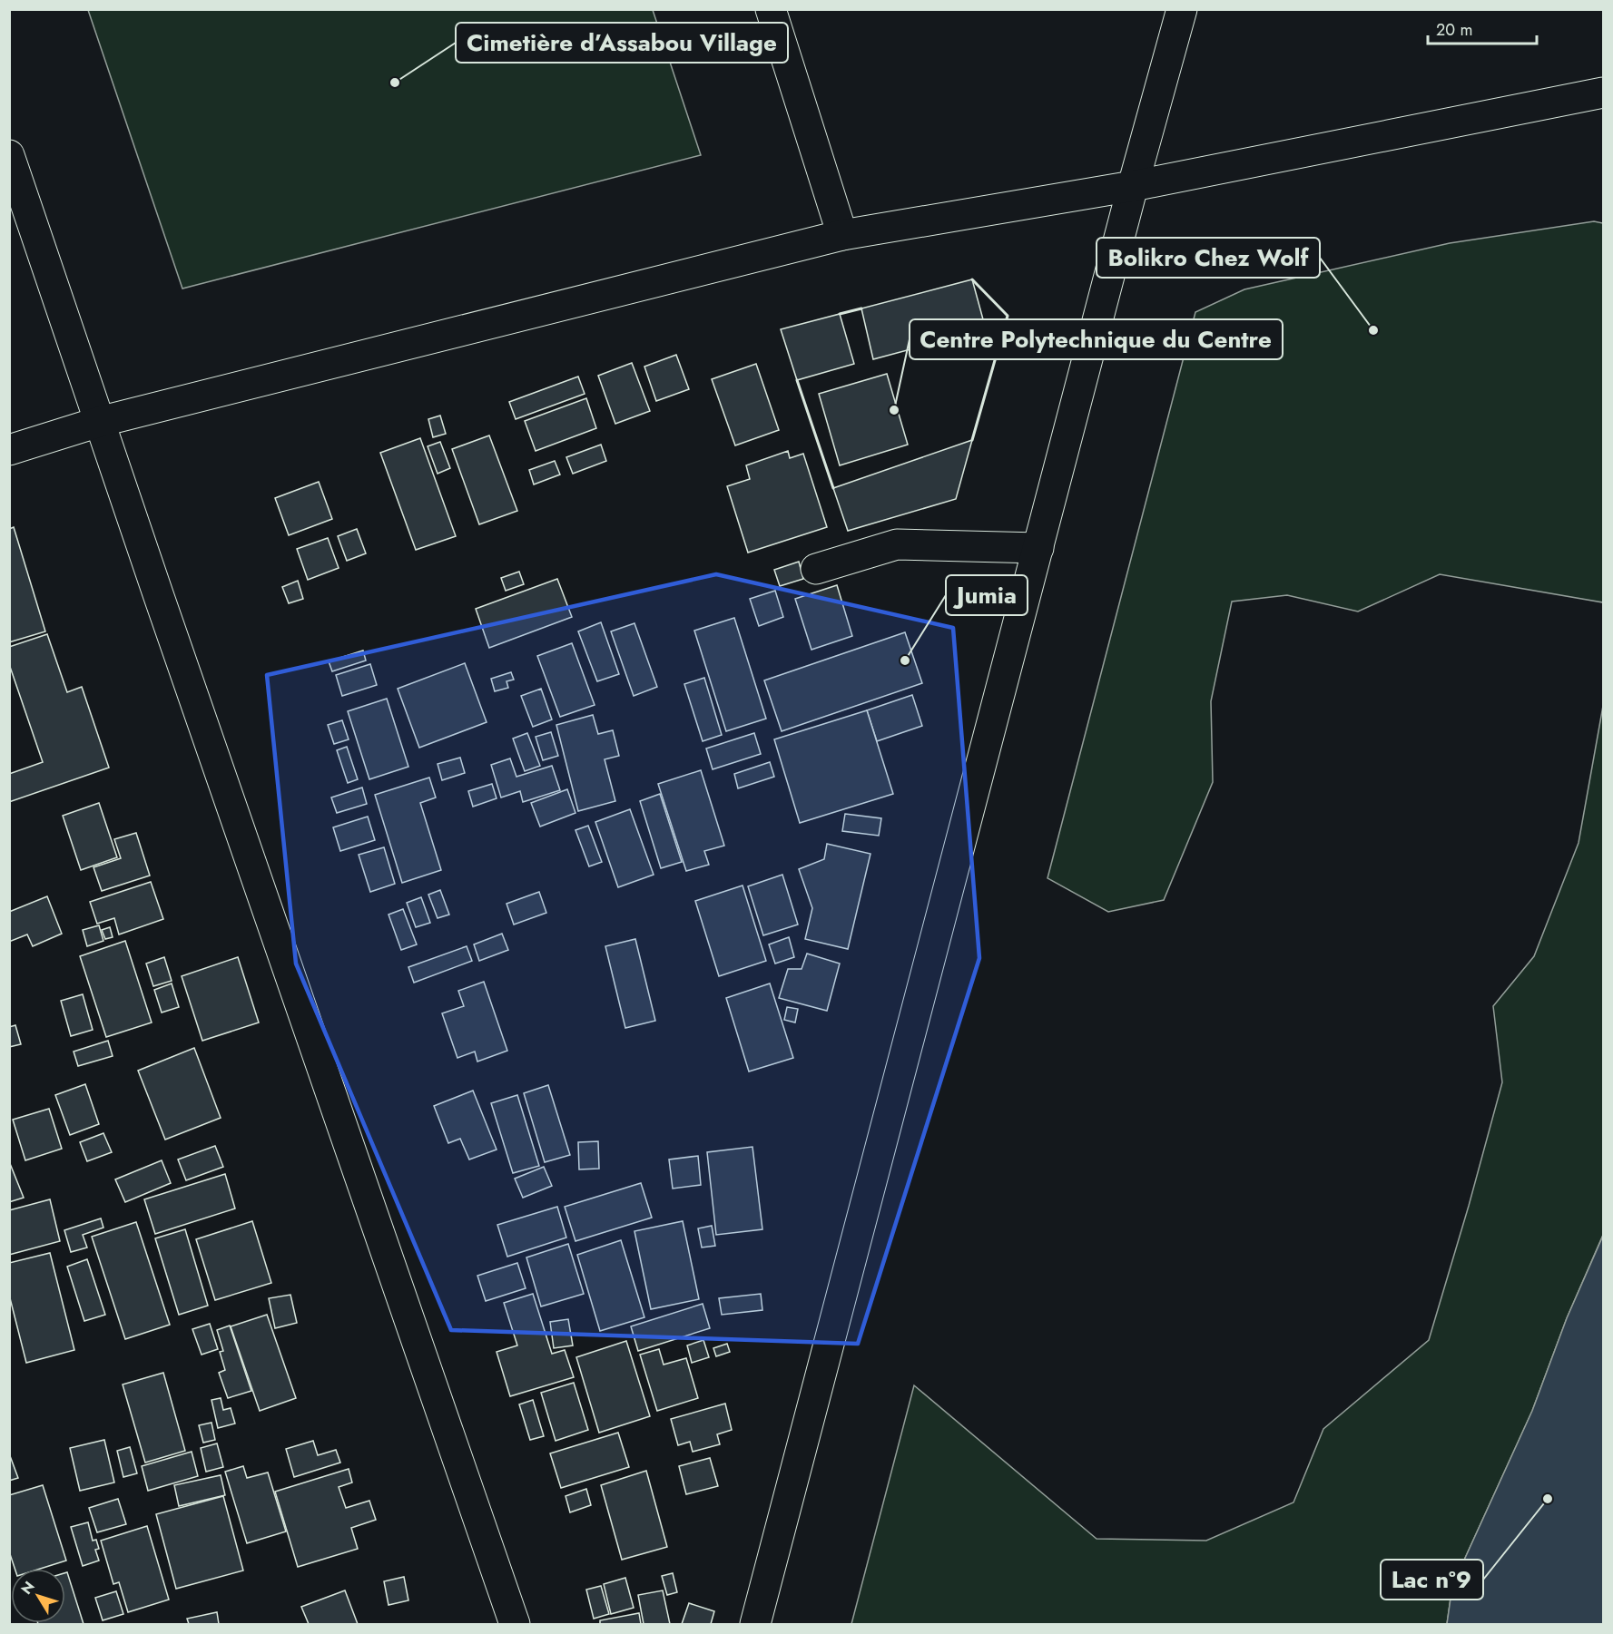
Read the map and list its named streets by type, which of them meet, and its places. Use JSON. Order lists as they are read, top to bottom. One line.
{"places":["Cimetière d’Assabou Village","Bolikro Chez Wolf","Centre Polytechnique du Centre","Jumia","Lac n°9"],"scale_bar":"20 m","north":"top left"}
